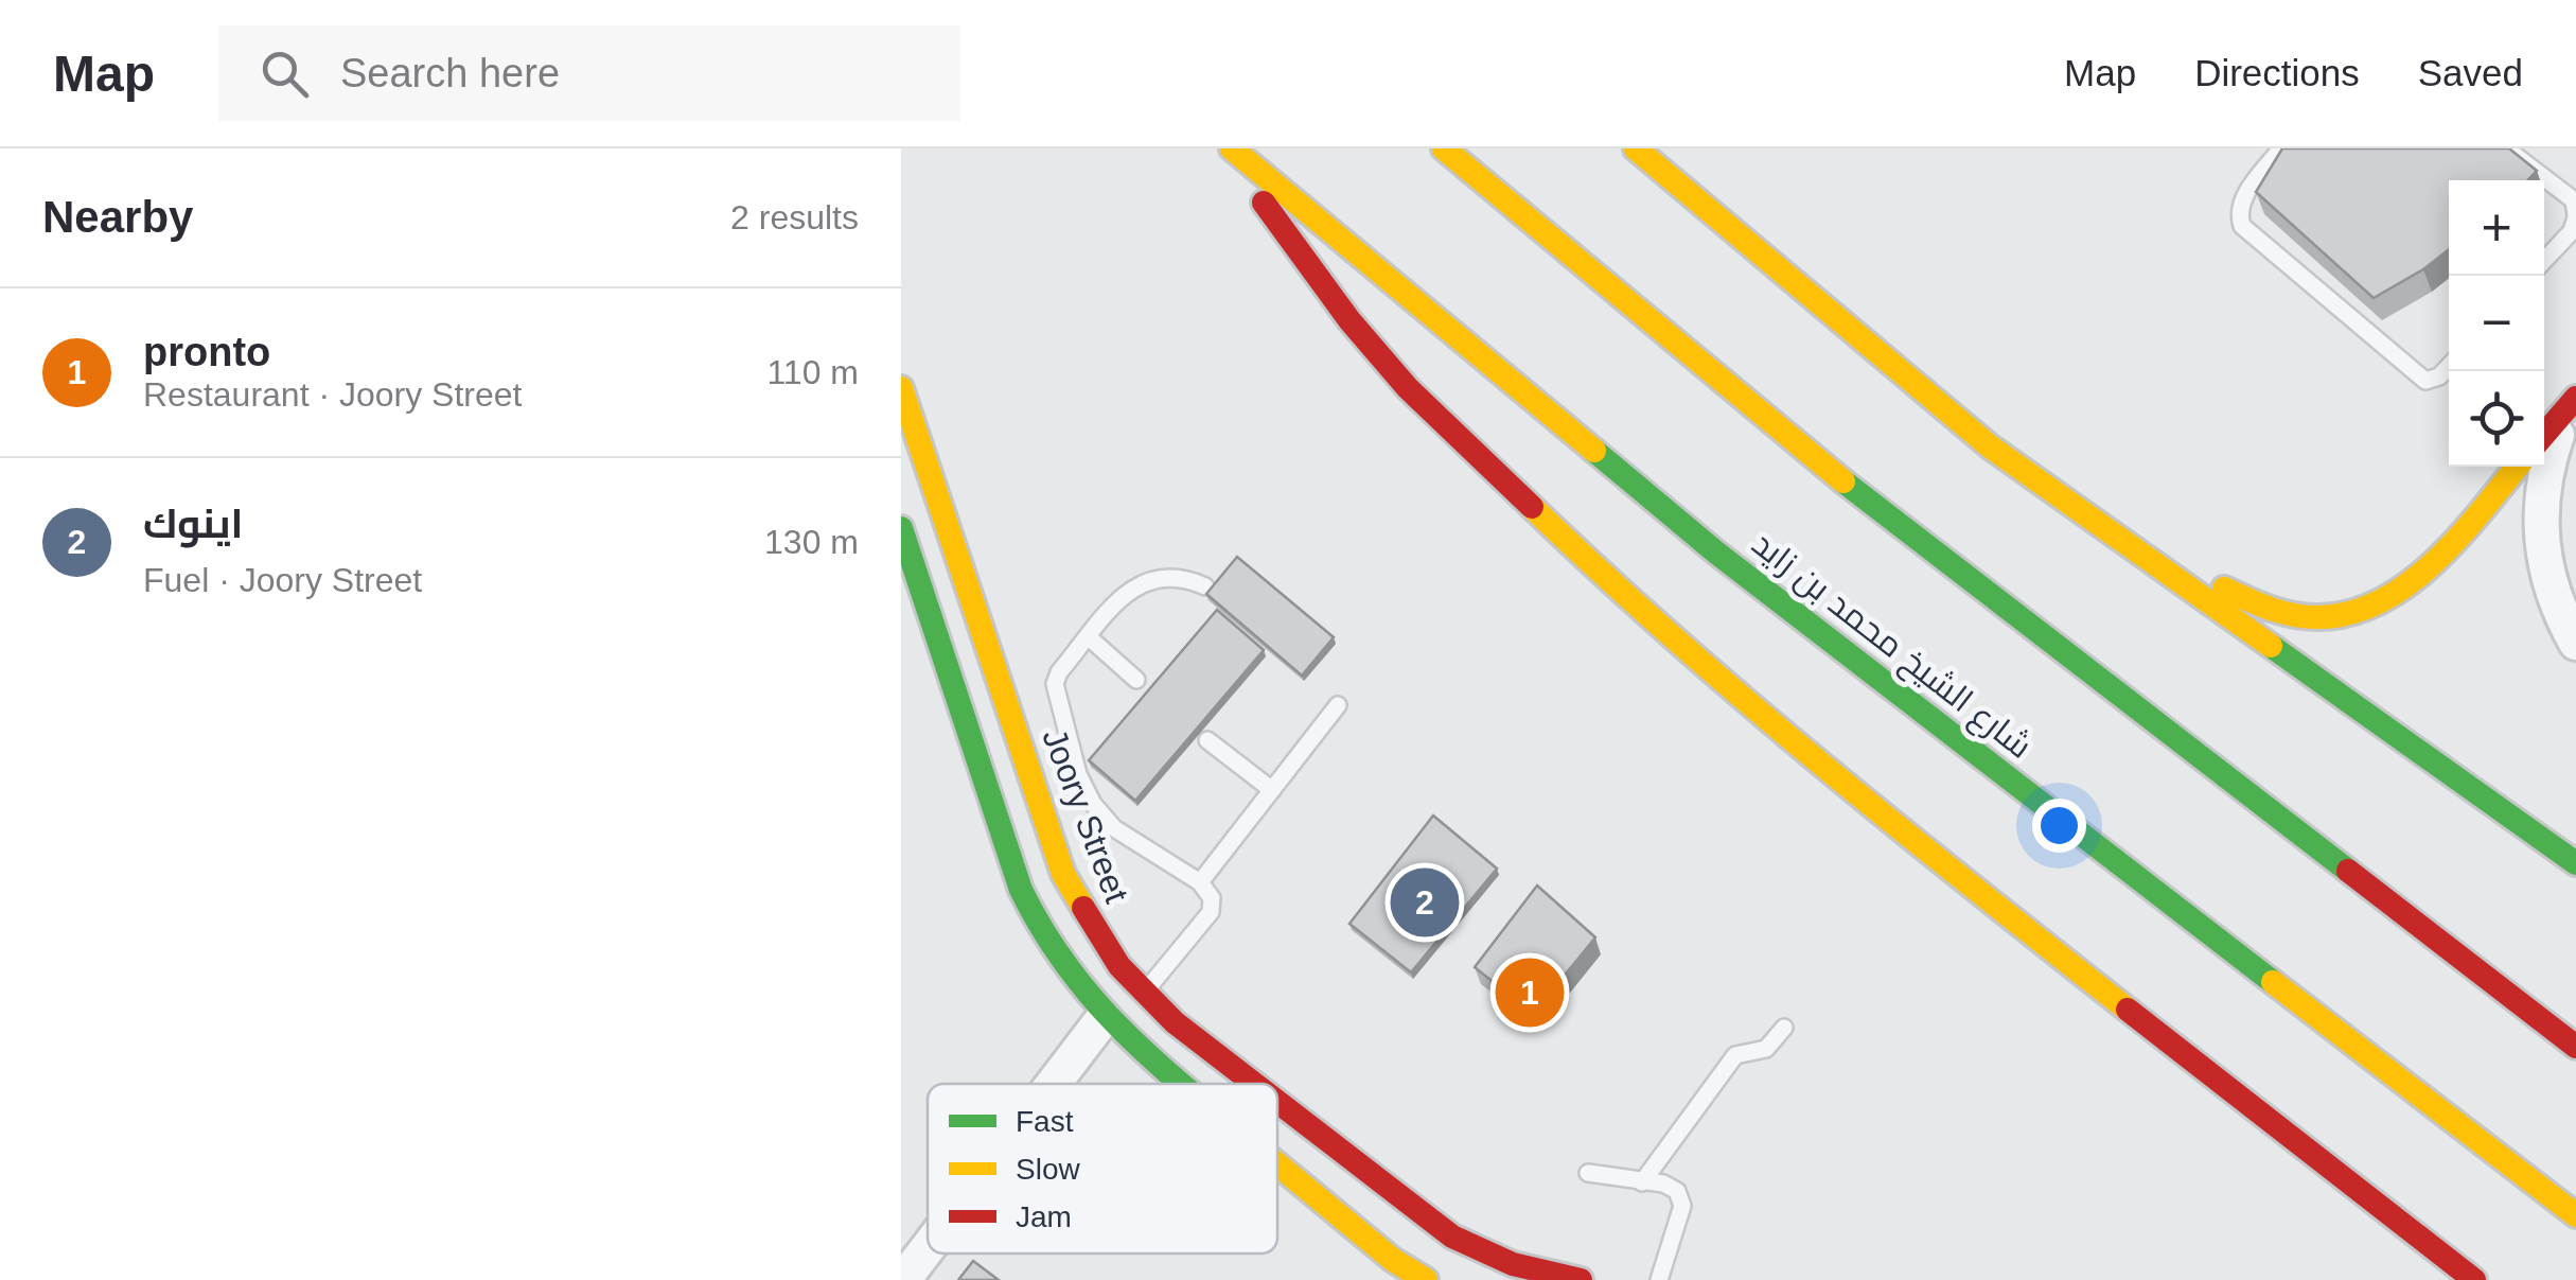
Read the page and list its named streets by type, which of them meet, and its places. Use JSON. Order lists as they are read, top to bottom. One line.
{"streets":{"main road":["شارع الشيخ محمد بن زايد","Joory Street"]},"legend":["Fast","Slow","Jam"],"page":{"header":"Map","search":"Search here","nav":["Map","Directions","Saved"],"heading":["Nearby","2 results"],"map_buttons":["+","−"],"list":[{"mark":"1","name":"pronto","note":"Restaurant · Joory Street","value":"110 m"},{"mark":"2","name":"اينوك","note":"Fuel · Joory Street","value":"130 m"}],"pins":["2","1"]}}
